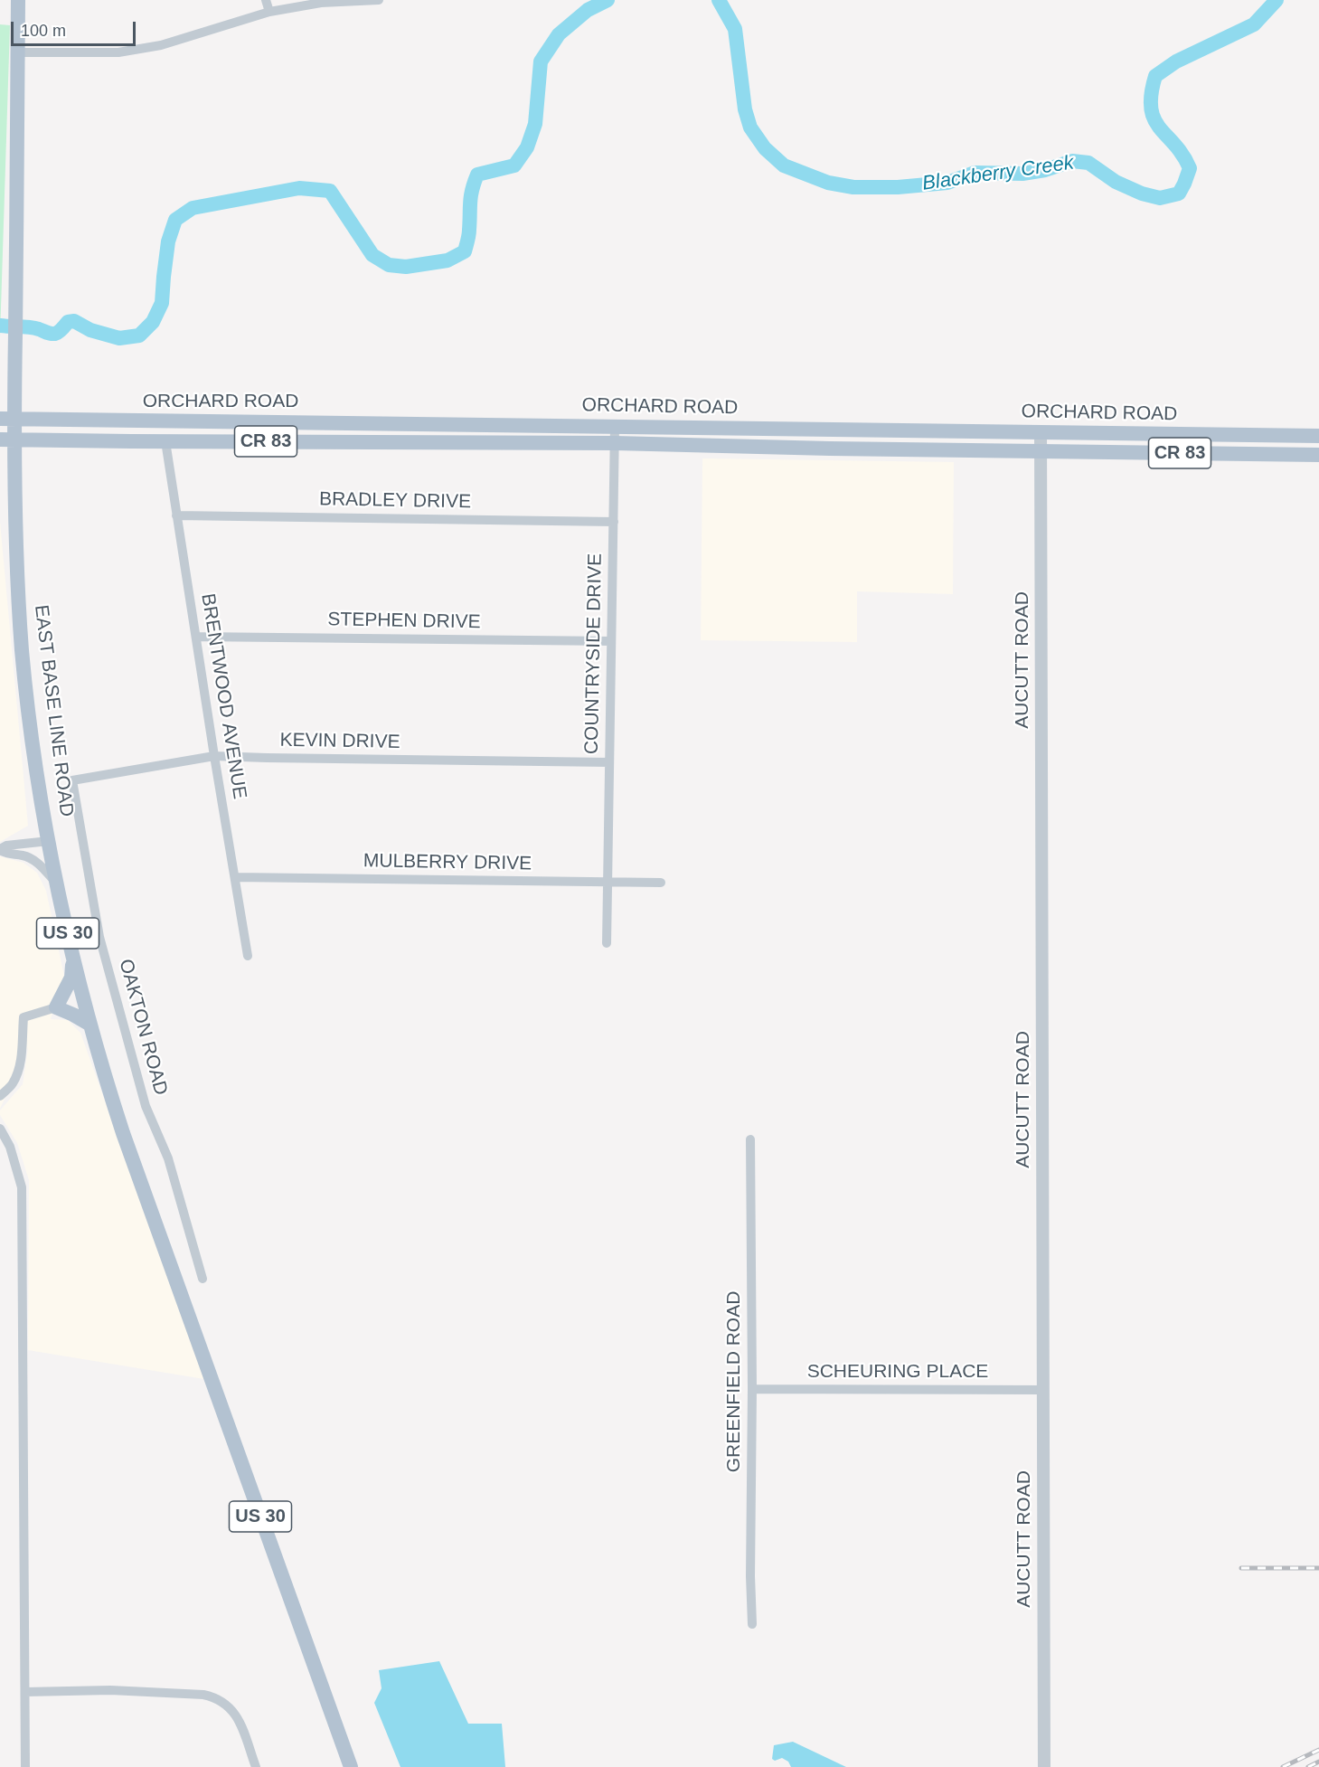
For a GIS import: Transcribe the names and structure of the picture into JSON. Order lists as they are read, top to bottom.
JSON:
{
  "streets": {
    "main road": [
      "ORCHARD ROAD",
      "CR 83",
      "EAST BASE LINE ROAD",
      "US 30"
    ],
    "street": [
      "BRADLEY DRIVE",
      "STEPHEN DRIVE",
      "COUNTRYSIDE DRIVE",
      "AUCUTT ROAD",
      "BRENTWOOD AVENUE",
      "KEVIN DRIVE",
      "MULBERRY DRIVE",
      "OAKTON ROAD",
      "SCHEURING PLACE",
      "GREENFIELD ROAD"
    ]
  },
  "crossings": [
    ["ORCHARD ROAD", "COUNTRYSIDE DRIVE"],
    ["ORCHARD ROAD", "AUCUTT ROAD"],
    ["ORCHARD ROAD", "BRENTWOOD AVENUE"],
    ["ORCHARD ROAD", "EAST BASE LINE ROAD"],
    ["BRADLEY DRIVE", "COUNTRYSIDE DRIVE"],
    ["BRADLEY DRIVE", "BRENTWOOD AVENUE"],
    ["STEPHEN DRIVE", "COUNTRYSIDE DRIVE"],
    ["STEPHEN DRIVE", "BRENTWOOD AVENUE"],
    ["COUNTRYSIDE DRIVE", "KEVIN DRIVE"],
    ["COUNTRYSIDE DRIVE", "MULBERRY DRIVE"],
    ["AUCUTT ROAD", "SCHEURING PLACE"],
    ["BRENTWOOD AVENUE", "KEVIN DRIVE"],
    ["BRENTWOOD AVENUE", "MULBERRY DRIVE"],
    ["EAST BASE LINE ROAD", "US 30"],
    ["KEVIN DRIVE", "OAKTON ROAD"],
    ["SCHEURING PLACE", "GREENFIELD ROAD"]
  ],
  "water": ["Blackberry Creek"],
  "scale_bar": "100 m"
}
